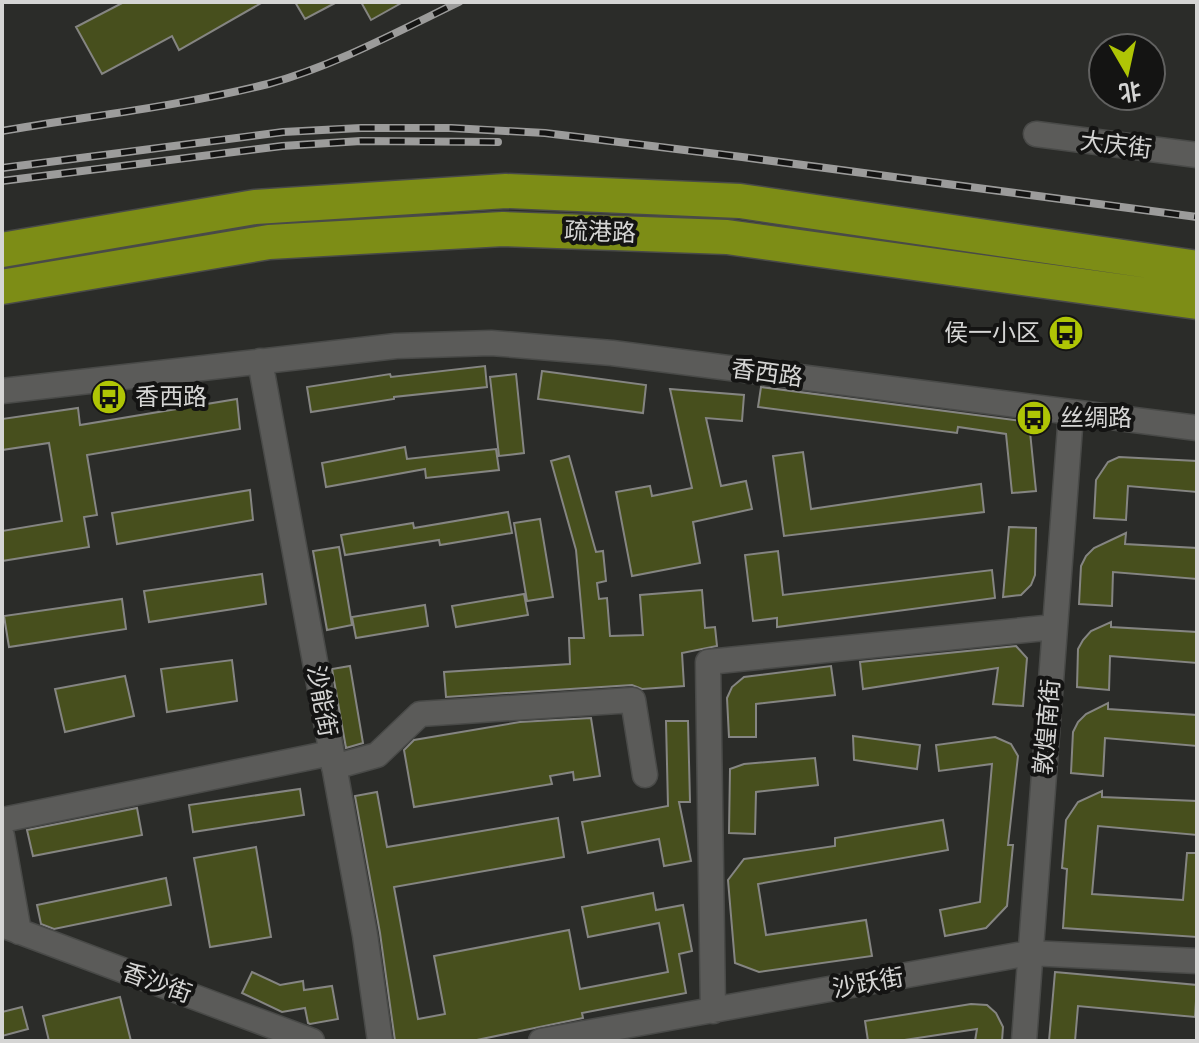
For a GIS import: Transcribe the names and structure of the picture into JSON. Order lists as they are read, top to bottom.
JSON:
{
  "streets": {
    "highway": ["疏港路"],
    "street": [
      "大庆街",
      "香西路",
      "沙能街",
      "敦煌南街",
      "香沙街",
      "沙跃街"
    ]
  },
  "crossings": [
    ["香西路", "沙能街"],
    ["香西路", "敦煌南街"],
    ["敦煌南街", "沙跃街"]
  ],
  "places": {
    "bus stop": ["侯一小区", "香西路", "丝绸路"]
  },
  "north": "bottom"
}
